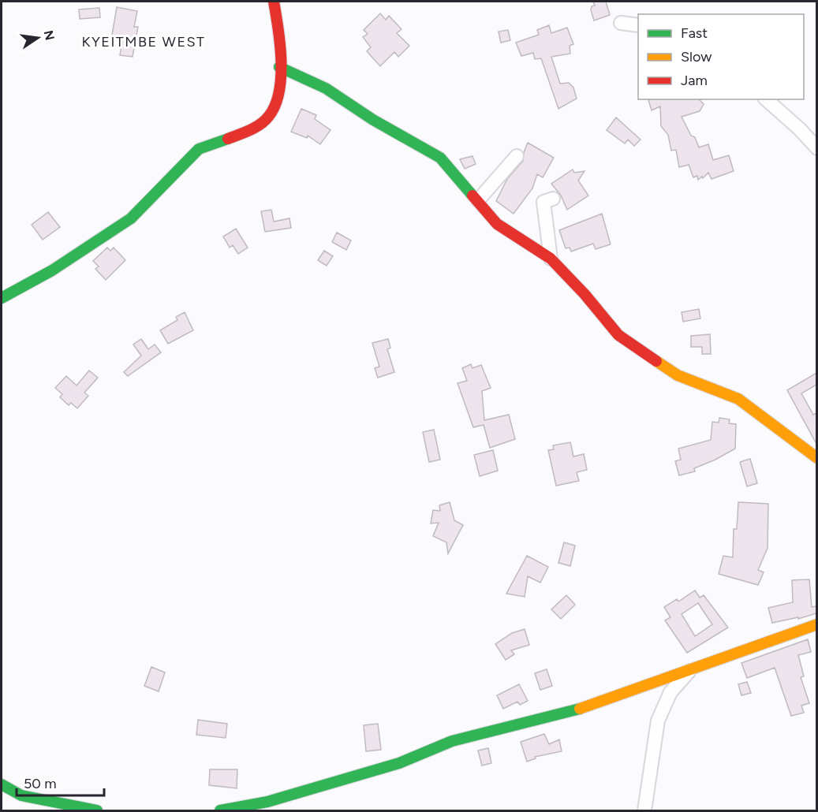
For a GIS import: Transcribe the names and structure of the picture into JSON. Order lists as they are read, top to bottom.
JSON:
{
  "districts": ["KYEITMBE WEST"],
  "legend": ["Fast", "Slow", "Jam"],
  "scale_bar": "50 m",
  "north": "right"
}
